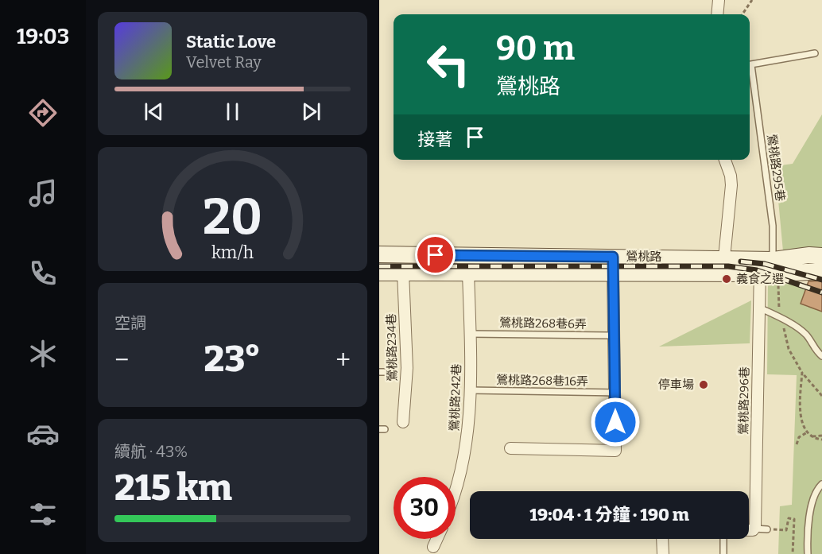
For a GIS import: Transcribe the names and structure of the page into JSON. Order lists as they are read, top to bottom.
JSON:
{
  "streets": {
    "main road": ["鶯桃路"],
    "street": ["鶯桃路234巷", "鶯桃路242巷", "鶯桃路296巷"],
    "lane": ["鶯桃路295巷", "鶯桃路268巷6弄", "鶯桃路268巷16弄"]
  },
  "crossings": [
    ["鶯桃路295巷", "鶯桃路"],
    ["鶯桃路295巷", "鶯桃路296巷"],
    ["鶯桃路", "鶯桃路234巷"],
    ["鶯桃路", "鶯桃路242巷"],
    ["鶯桃路", "鶯桃路296巷"],
    ["鶯桃路268巷6弄", "鶯桃路242巷"],
    ["鶯桃路268巷16弄", "鶯桃路242巷"]
  ],
  "places": ["義食之選", "停車場"],
  "page": {
    "tabs": "19:03",
    "turn": ["90 m", "鶯桃路"],
    "song": ["Static Love", "Velvet Ray"],
    "then": "接著",
    "tile": [
      "空調",
      ["續航 · 43%", "215 km"]
    ],
    "heat": ["−", "23°", "+"],
    "limit": "30",
    "trip": "19:04 · 1 分鐘 · 190 m",
    "gauge": ["20", "km/h"]
  }
}
